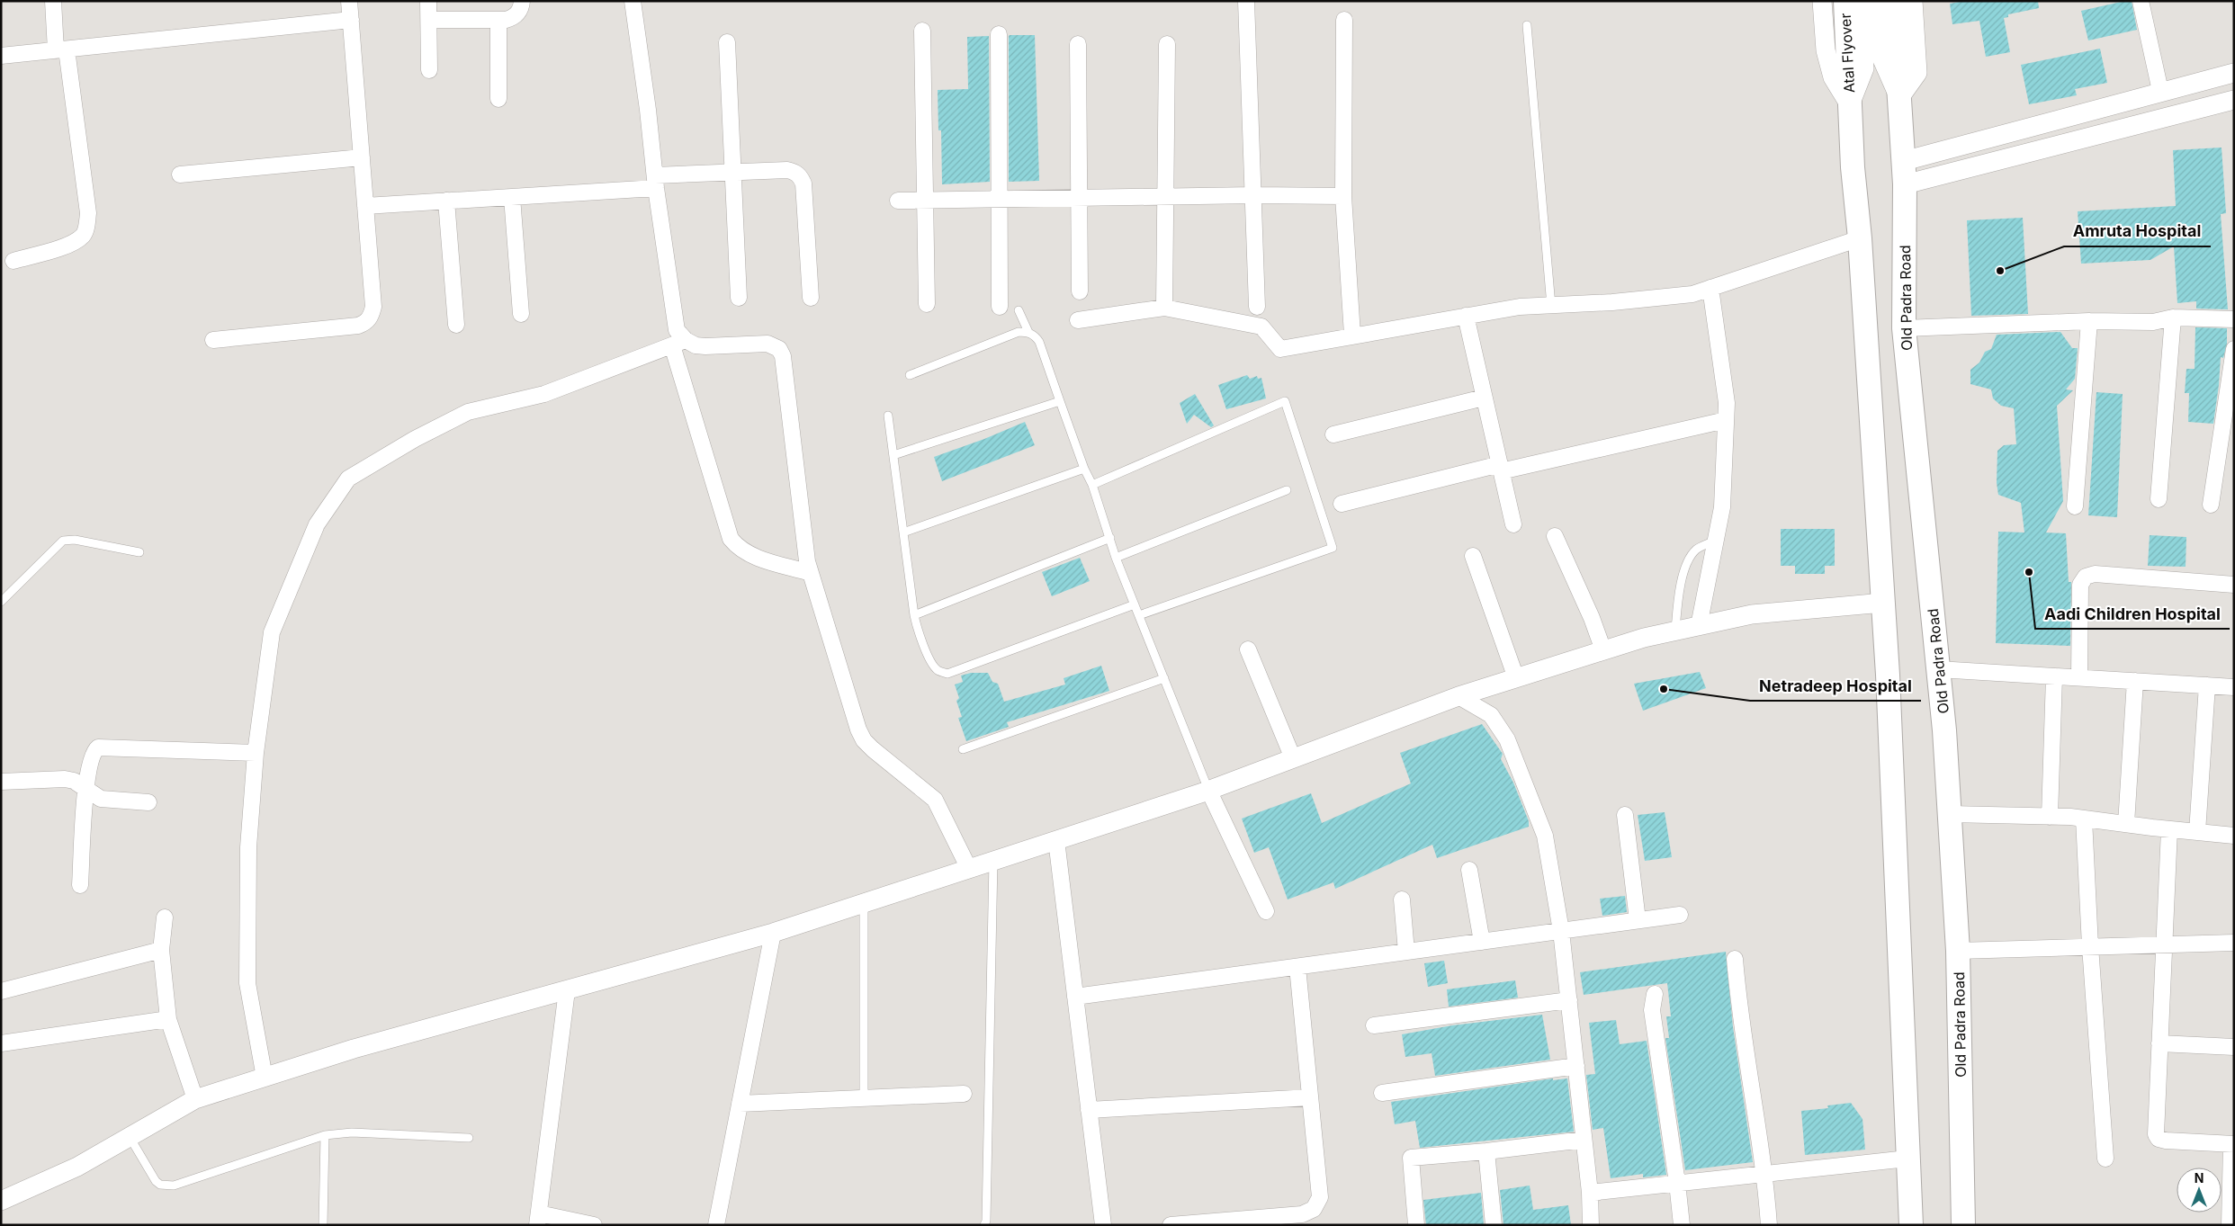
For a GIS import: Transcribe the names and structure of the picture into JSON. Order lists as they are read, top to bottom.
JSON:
{
  "streets": {
    "main road": ["Atal Flyover", "Old Padra Road"]
  },
  "places": ["Amruta Hospital", "Aadi Children Hospital", "Netradeep Hospital"],
  "north": "top"
}
